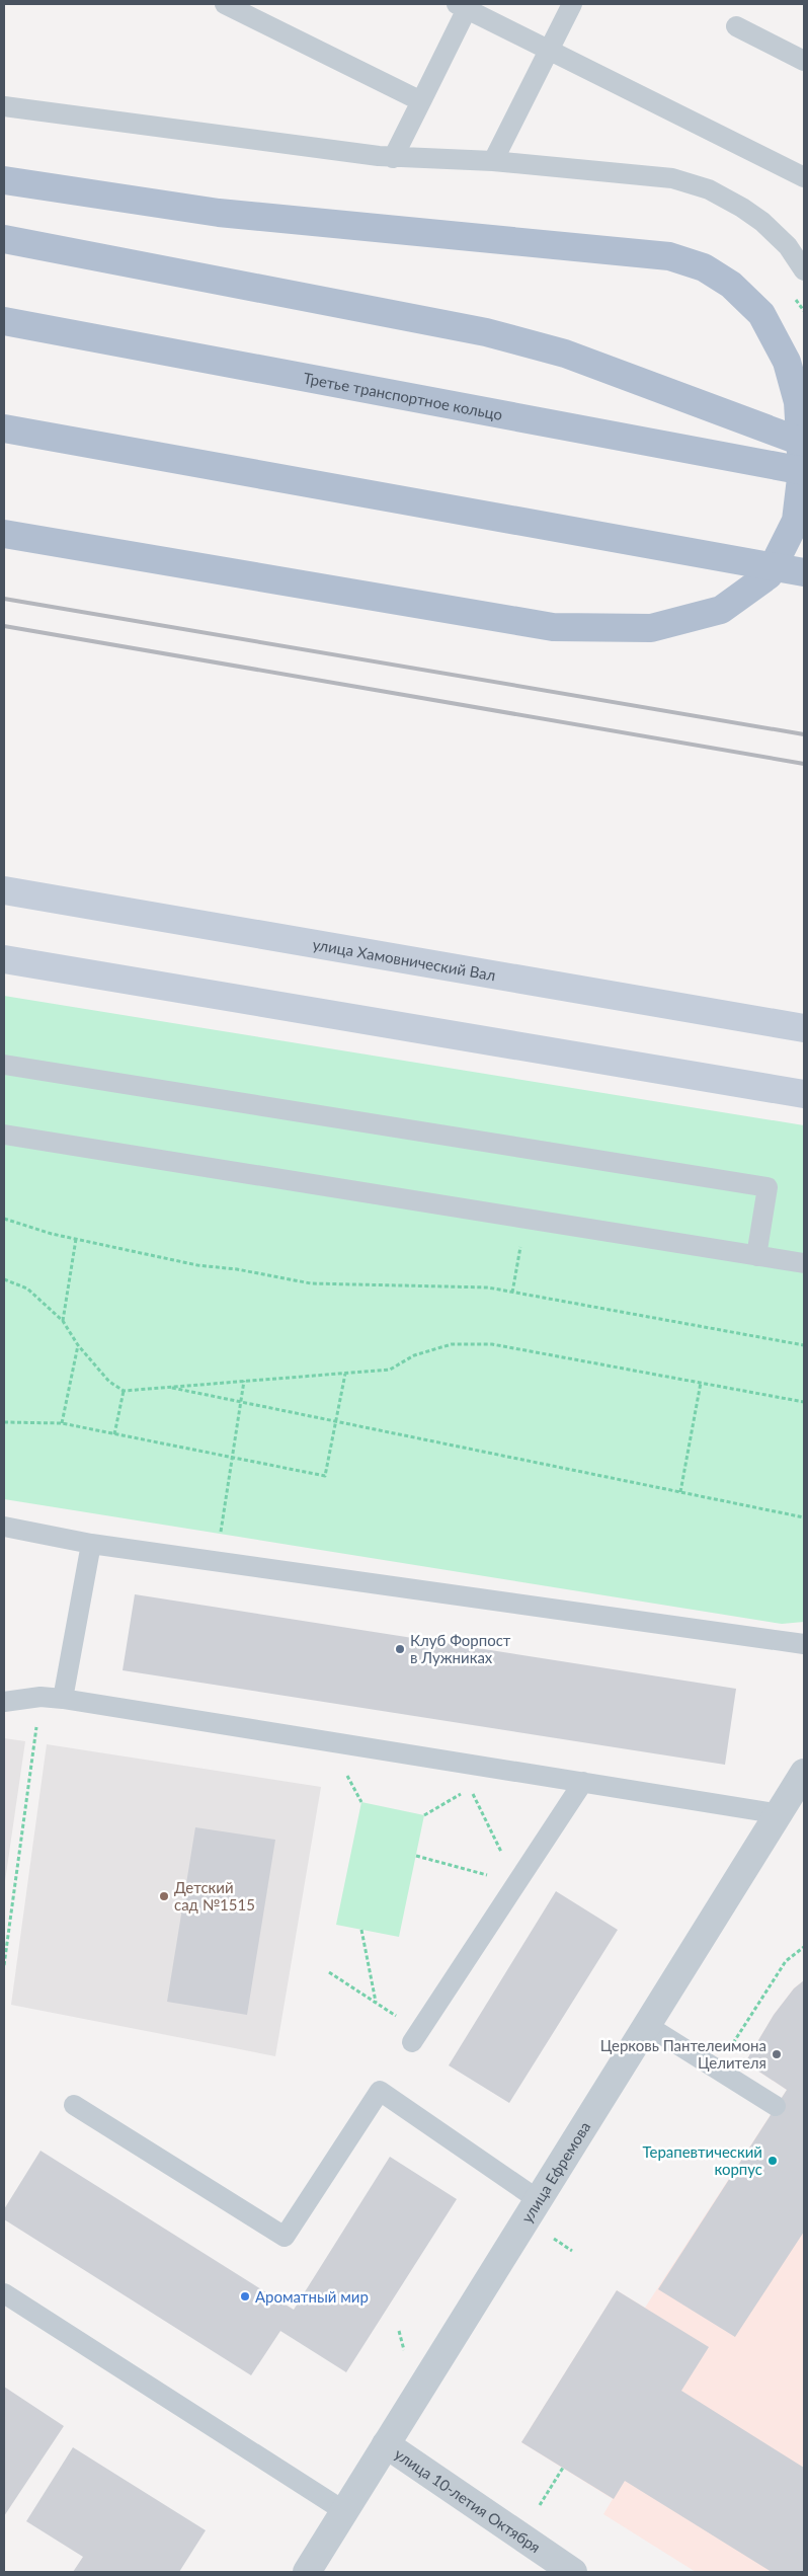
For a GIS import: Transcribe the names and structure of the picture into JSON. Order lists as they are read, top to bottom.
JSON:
{
  "streets": {
    "main road": ["Третье транспортное кольцо", "улица Хамовнический Вал"],
    "street": ["улица Ефремова", "улица 10-летия Октября"]
  },
  "crossings": [
    ["улица Ефремова", "улица 10-летия Октября"]
  ],
  "places": [
    "Клуб Форпост в Лужниках",
    "Детский сад №1515",
    "Церковь Пантелеимона Целителя",
    "Терапевтический корпус",
    "Ароматный мир"
  ]
}
